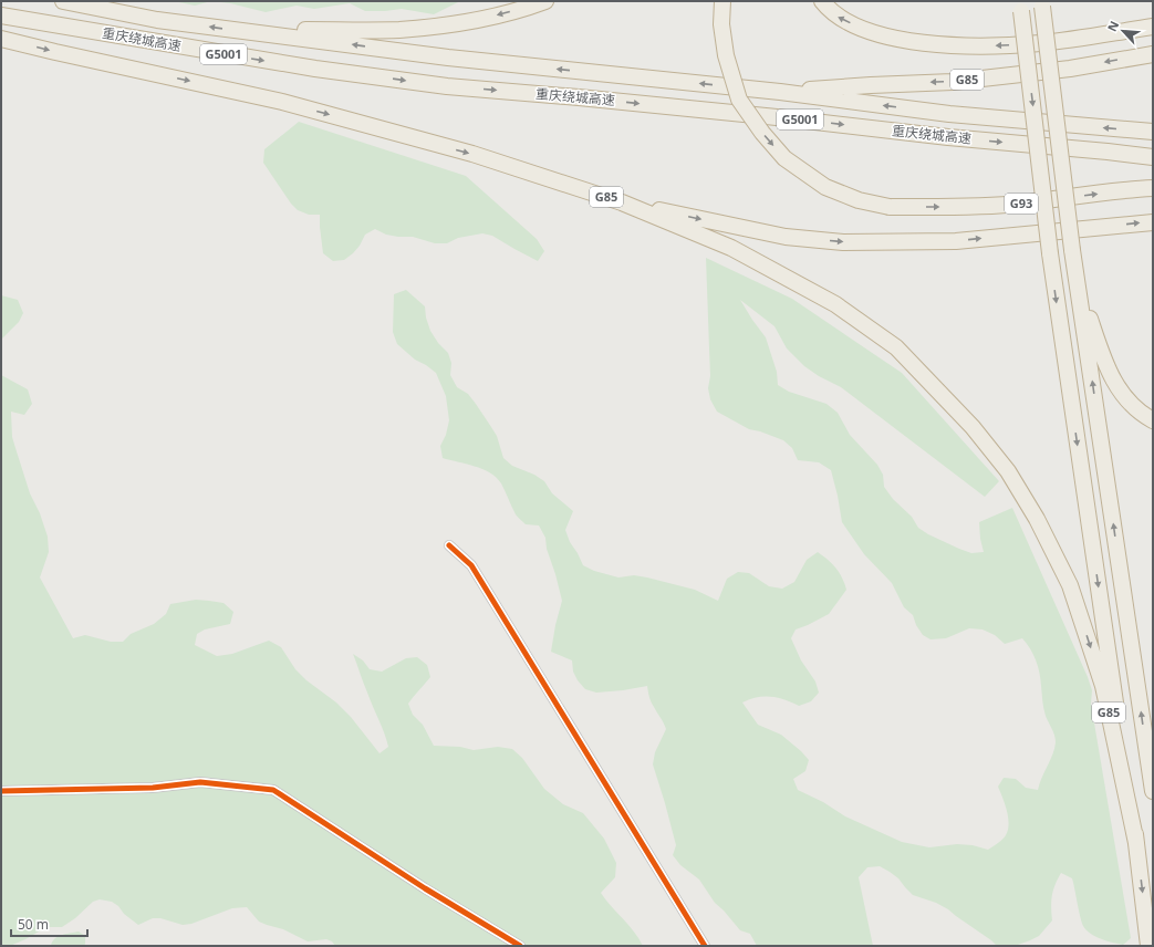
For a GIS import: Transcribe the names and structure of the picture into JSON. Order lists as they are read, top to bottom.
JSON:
{
  "streets": {
    "highway": [
      "重庆绕城高速",
      "G5001",
      "G85",
      "G93"
    ]
  },
  "crossings": [
    ["重庆绕城高速", "G85"]
  ],
  "scale_bar": "50 m",
  "north": "top left"
}
